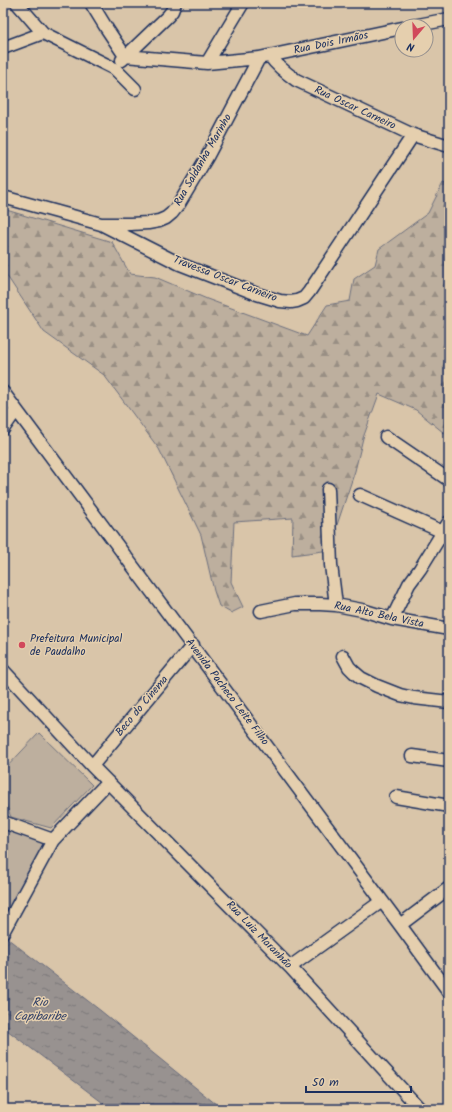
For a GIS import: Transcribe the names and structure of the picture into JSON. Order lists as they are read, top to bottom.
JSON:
{
  "streets": {
    "street": [
      "Rua Dois Irmãos",
      "Rua Oscar Carneiro",
      "Rua Saldanha Marinho",
      "Travessa Oscar Carneiro",
      "Rua Alto Bela Vista",
      "Avenida Pacheco Leite Filho",
      "Beco do Cinema",
      "Rua Luiz Maranhão"
    ]
  },
  "crossings": [
    ["Rua Dois Irmãos", "Rua Oscar Carneiro"],
    ["Rua Dois Irmãos", "Rua Saldanha Marinho"],
    ["Rua Oscar Carneiro", "Rua Saldanha Marinho"],
    ["Rua Oscar Carneiro", "Travessa Oscar Carneiro"],
    ["Rua Saldanha Marinho", "Travessa Oscar Carneiro"],
    ["Avenida Pacheco Leite Filho", "Beco do Cinema"],
    ["Beco do Cinema", "Rua Luiz Maranhão"]
  ],
  "water": ["Rio Capibaribe"],
  "places": ["Prefeitura Municipal de Paudalho"],
  "scale_bar": "50 m",
  "north": "bottom"
}
